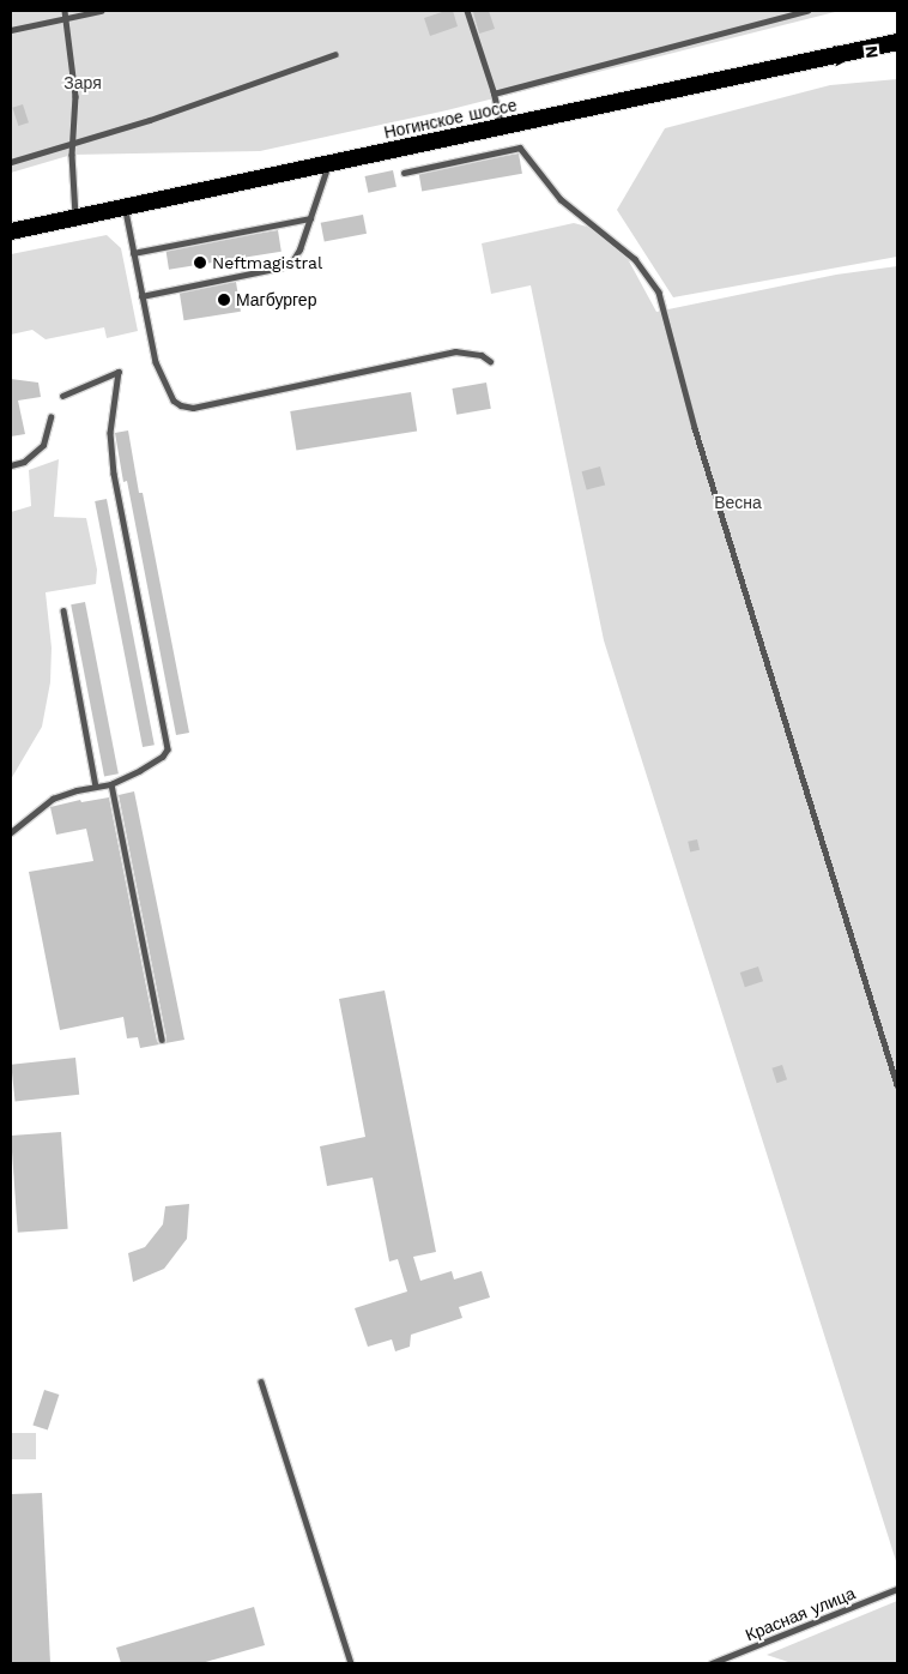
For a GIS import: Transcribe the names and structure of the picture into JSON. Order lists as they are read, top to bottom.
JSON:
{
  "streets": {
    "highway": ["Ногинское шоссе"],
    "lane": ["Красная улица"]
  },
  "parks": ["Заря", "Весна"],
  "places": ["Neftmagistral", "Магбургер"],
  "north": "right"
}
